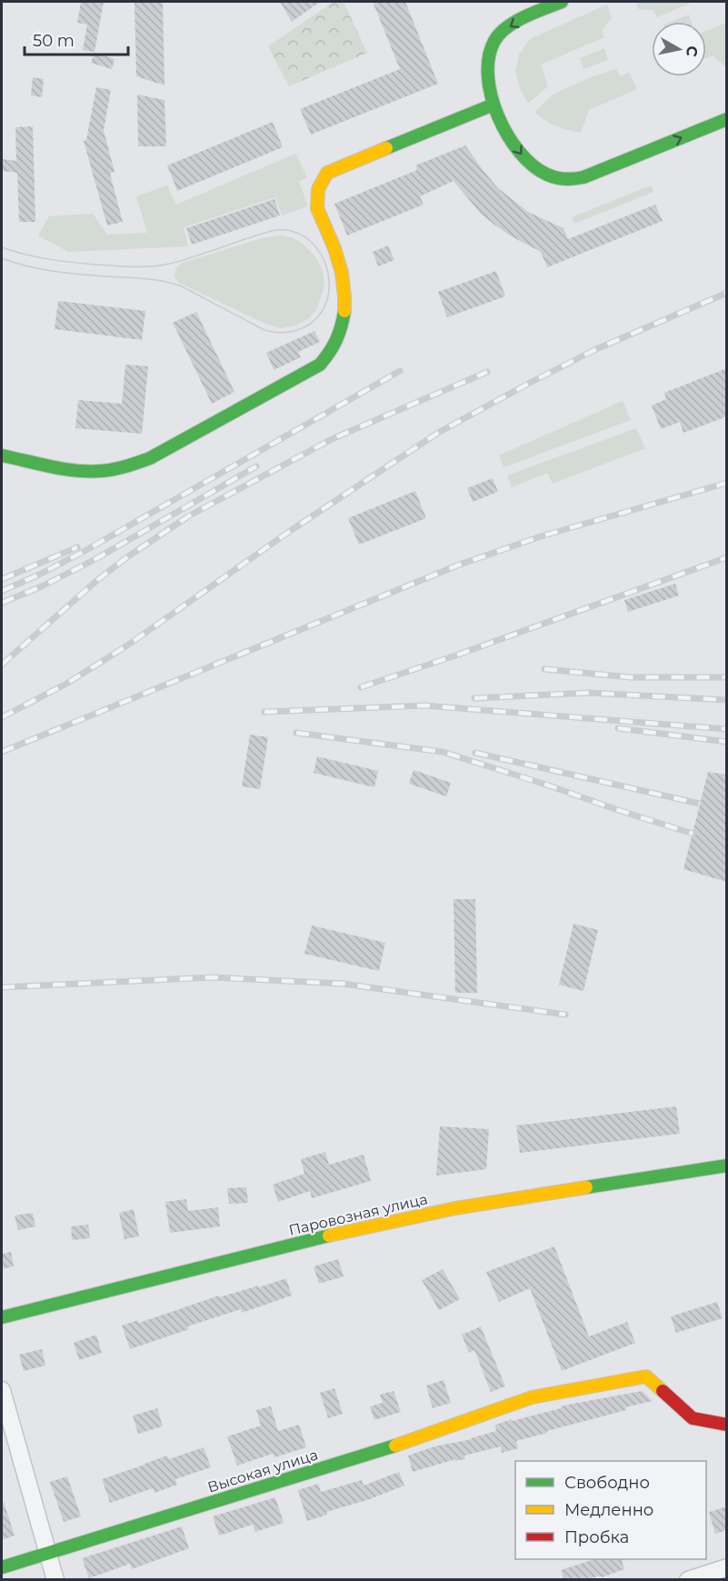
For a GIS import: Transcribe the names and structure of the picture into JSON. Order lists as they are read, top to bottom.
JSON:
{
  "streets": {
    "street": ["Паровозная улица", "Высокая улица"]
  },
  "legend": ["Свободно", "Медленно", "Пробка"],
  "scale_bar": "50 m",
  "north": "right"
}
